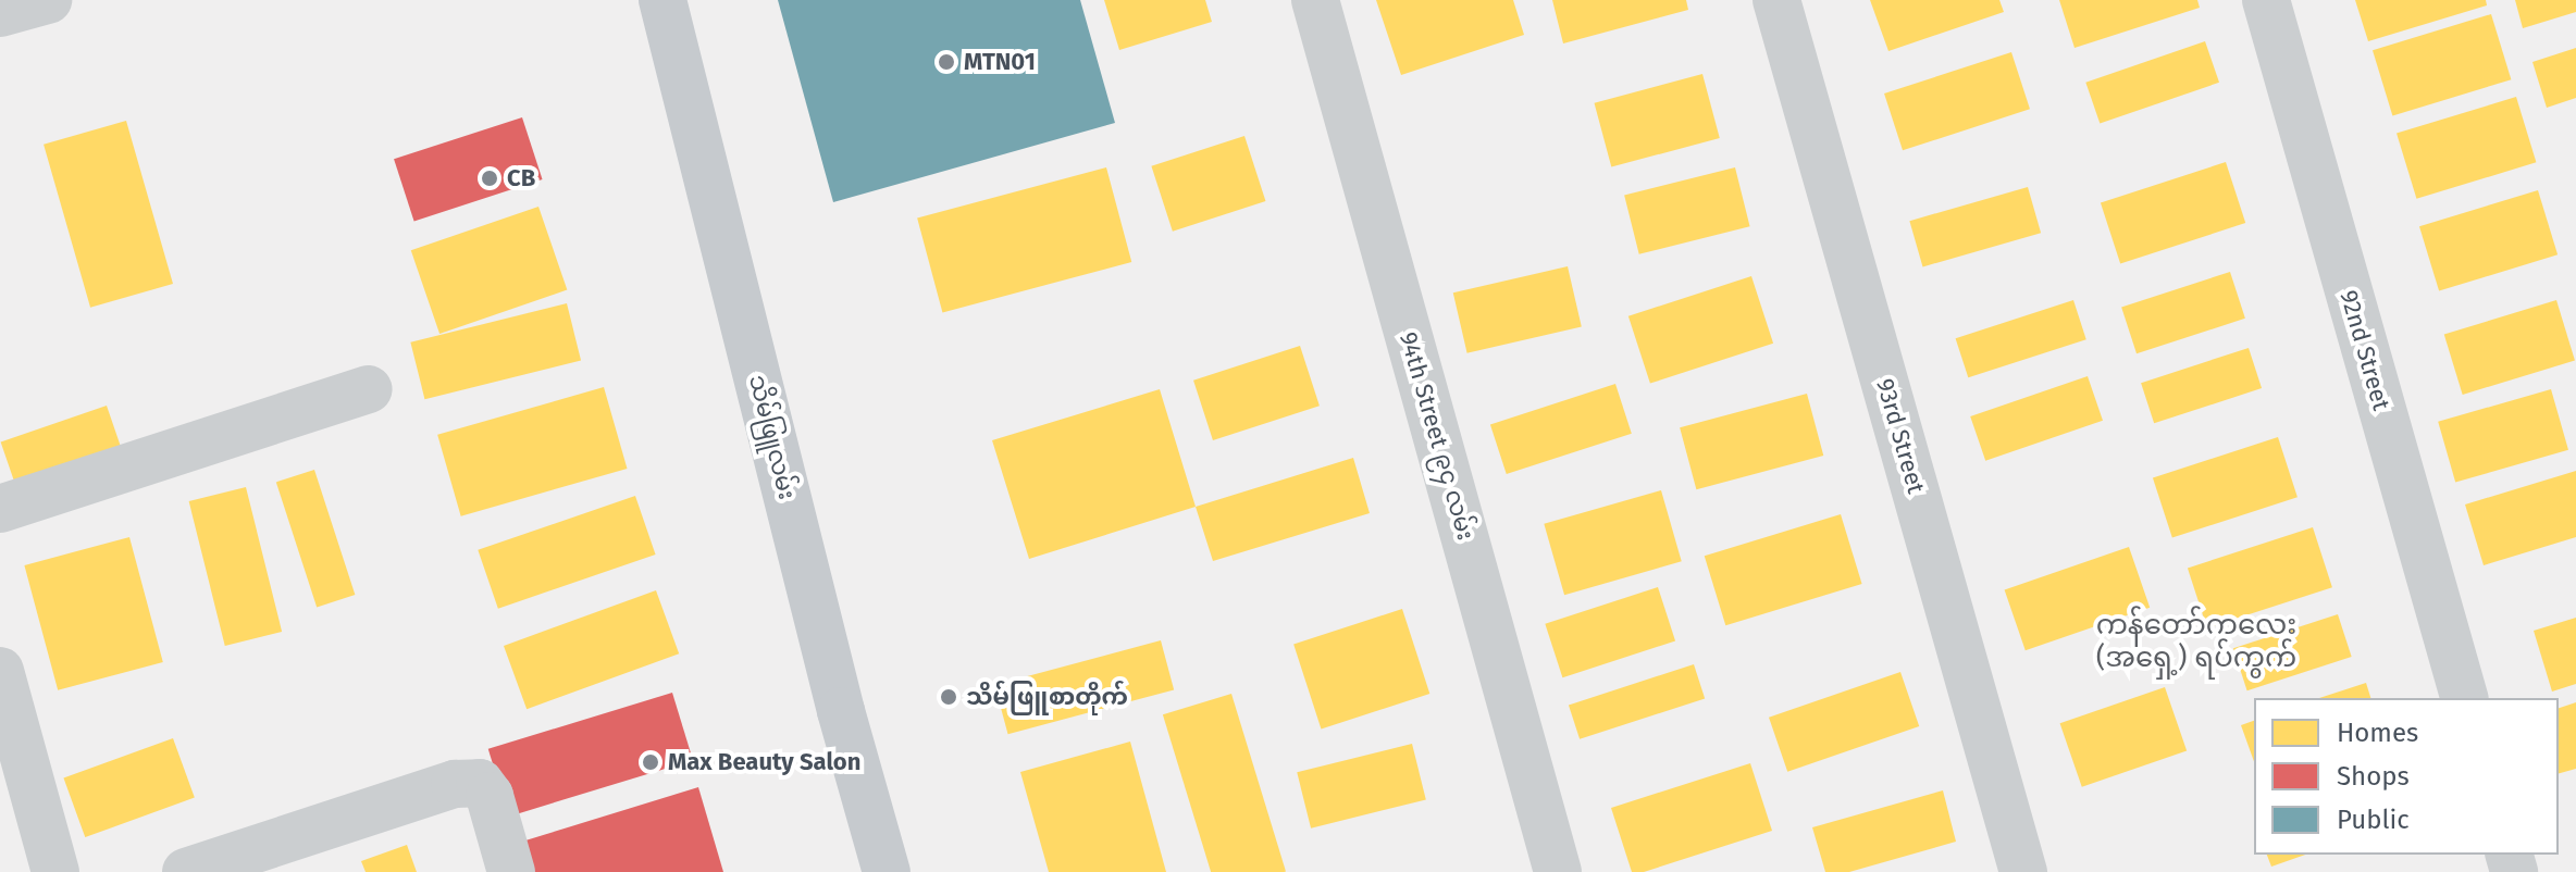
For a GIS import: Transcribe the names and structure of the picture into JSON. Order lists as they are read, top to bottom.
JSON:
{
  "streets": {
    "main road": ["သိမ်ဖြူလမ်း"],
    "street": ["92nd Street", "94th Street ၉၄ လမ်း", "93rd Street"]
  },
  "districts": ["ကန်တော်ကလေး (အရှေ့) ရပ်ကွက်"],
  "places": [
    "MTN01",
    "CB",
    "သိမ်ဖြူစာတိုက်",
    "Max Beauty Salon"
  ],
  "legend": ["Homes", "Shops", "Public"]
}
